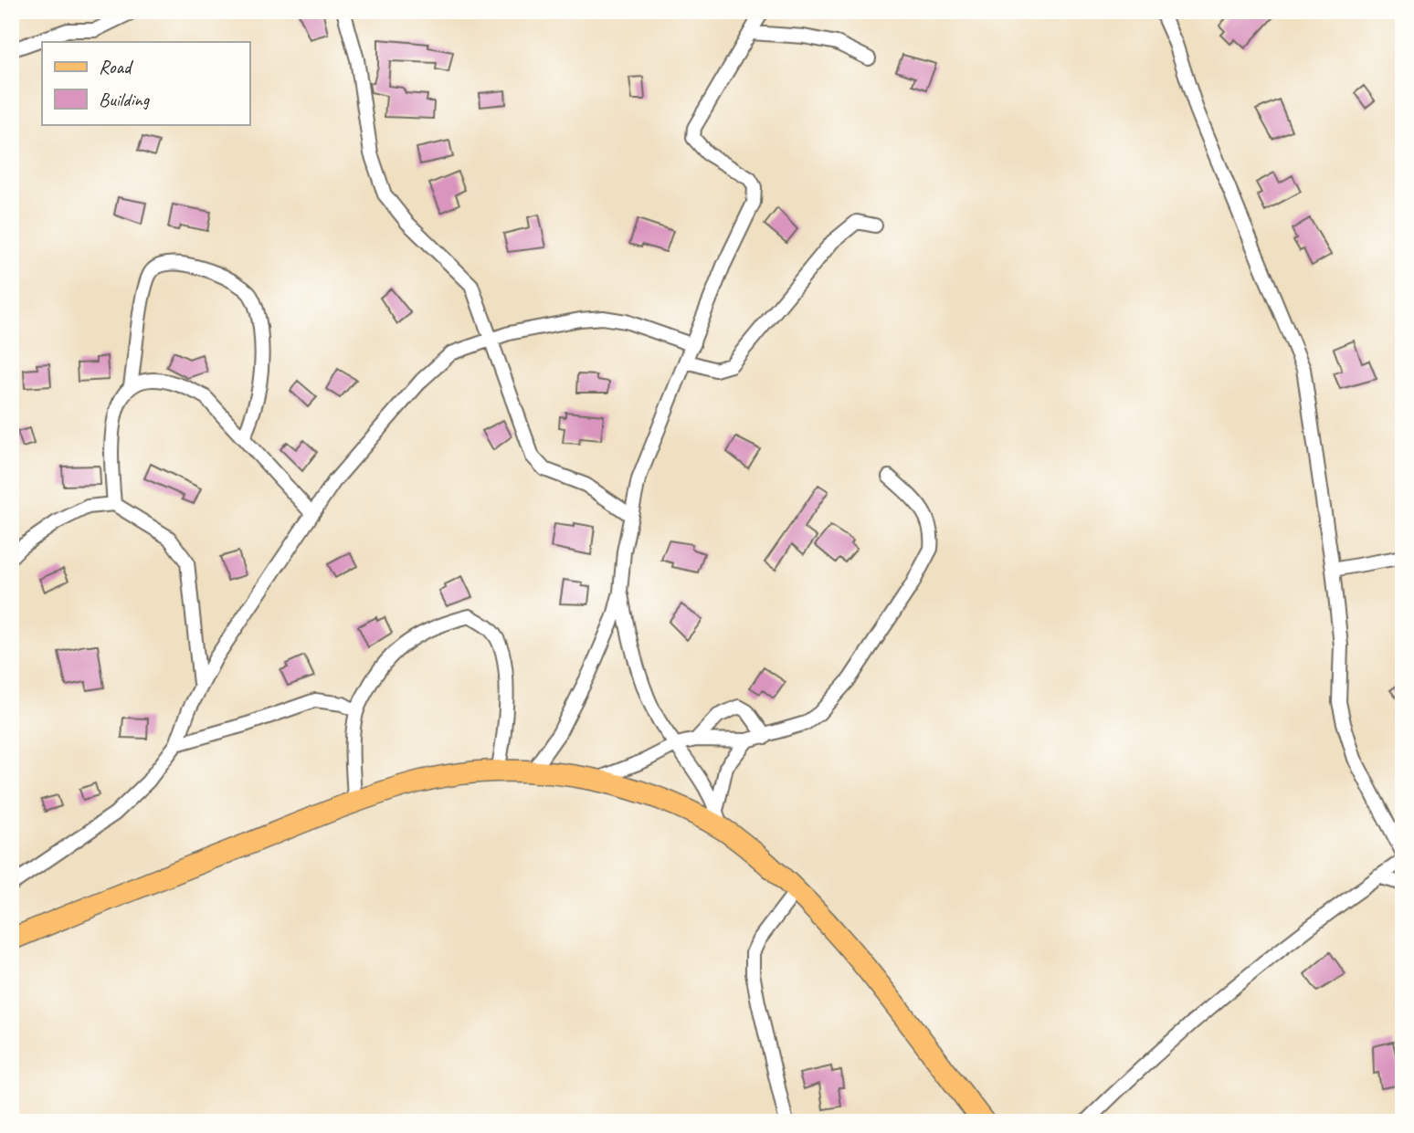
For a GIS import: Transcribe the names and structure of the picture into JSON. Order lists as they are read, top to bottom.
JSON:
{
  "legend": ["Road", "Building"]
}
